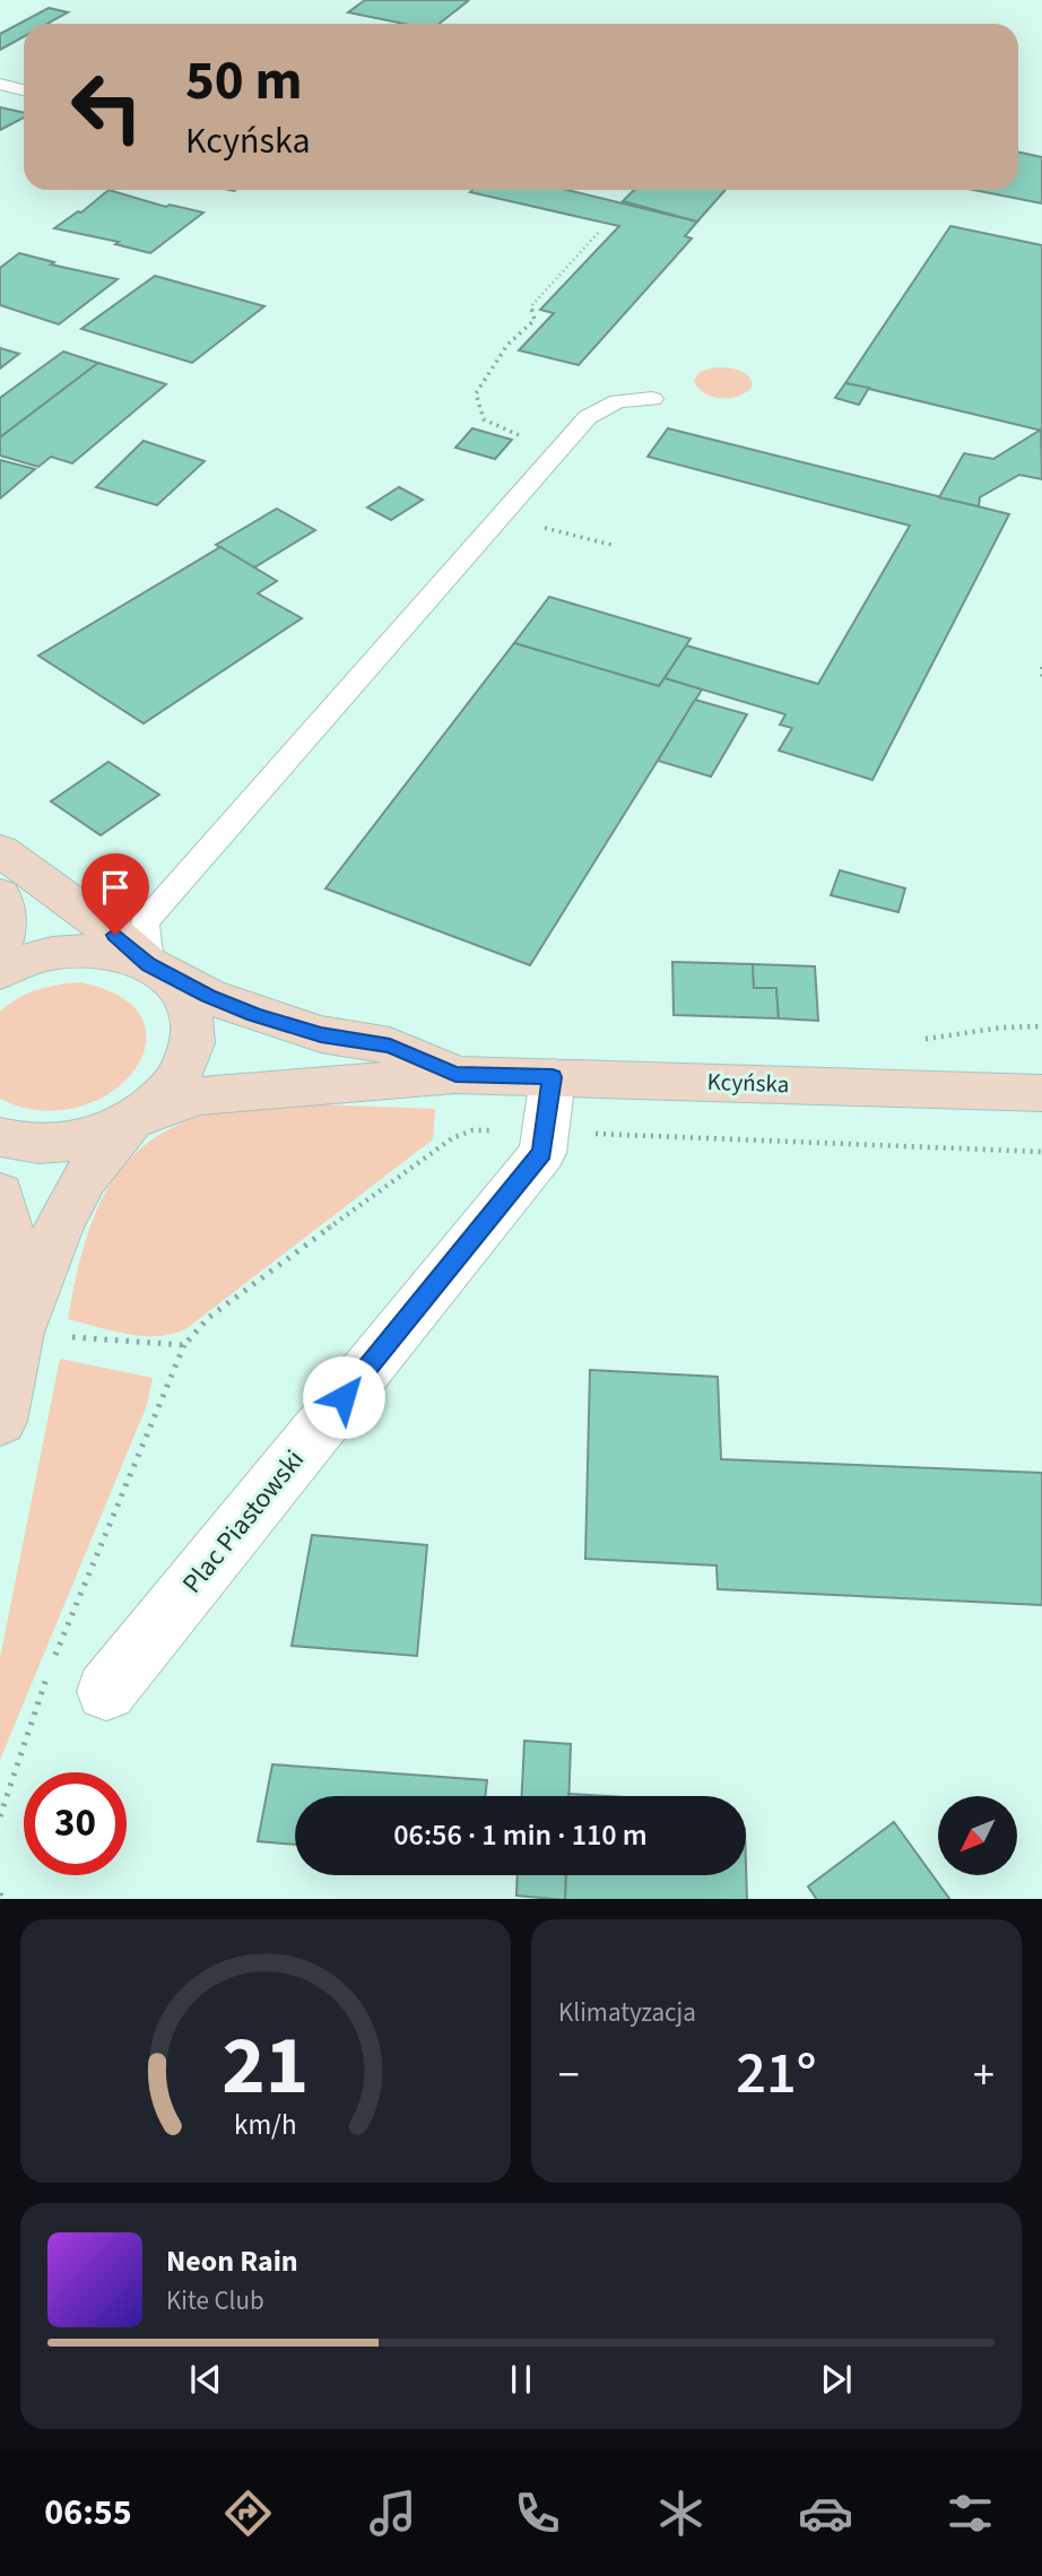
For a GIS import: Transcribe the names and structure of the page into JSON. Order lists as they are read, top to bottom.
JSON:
{
  "streets": {
    "street": ["Kcyńska", "Plac Piastowski"]
  },
  "crossings": [
    ["Kcyńska", "Plac Piastowski"]
  ],
  "north": "bottom left",
  "page": {
    "turn": ["50 m", "Kcyńska"],
    "limit": "30",
    "trip": "06:56 · 1 min · 110 m",
    "tile": "Klimatyzacja",
    "heat": ["−", "21°", "+"],
    "song": ["Neon Rain", "Kite Club"],
    "tabs": "06:55",
    "gauge": ["21", "km/h"]
  }
}
